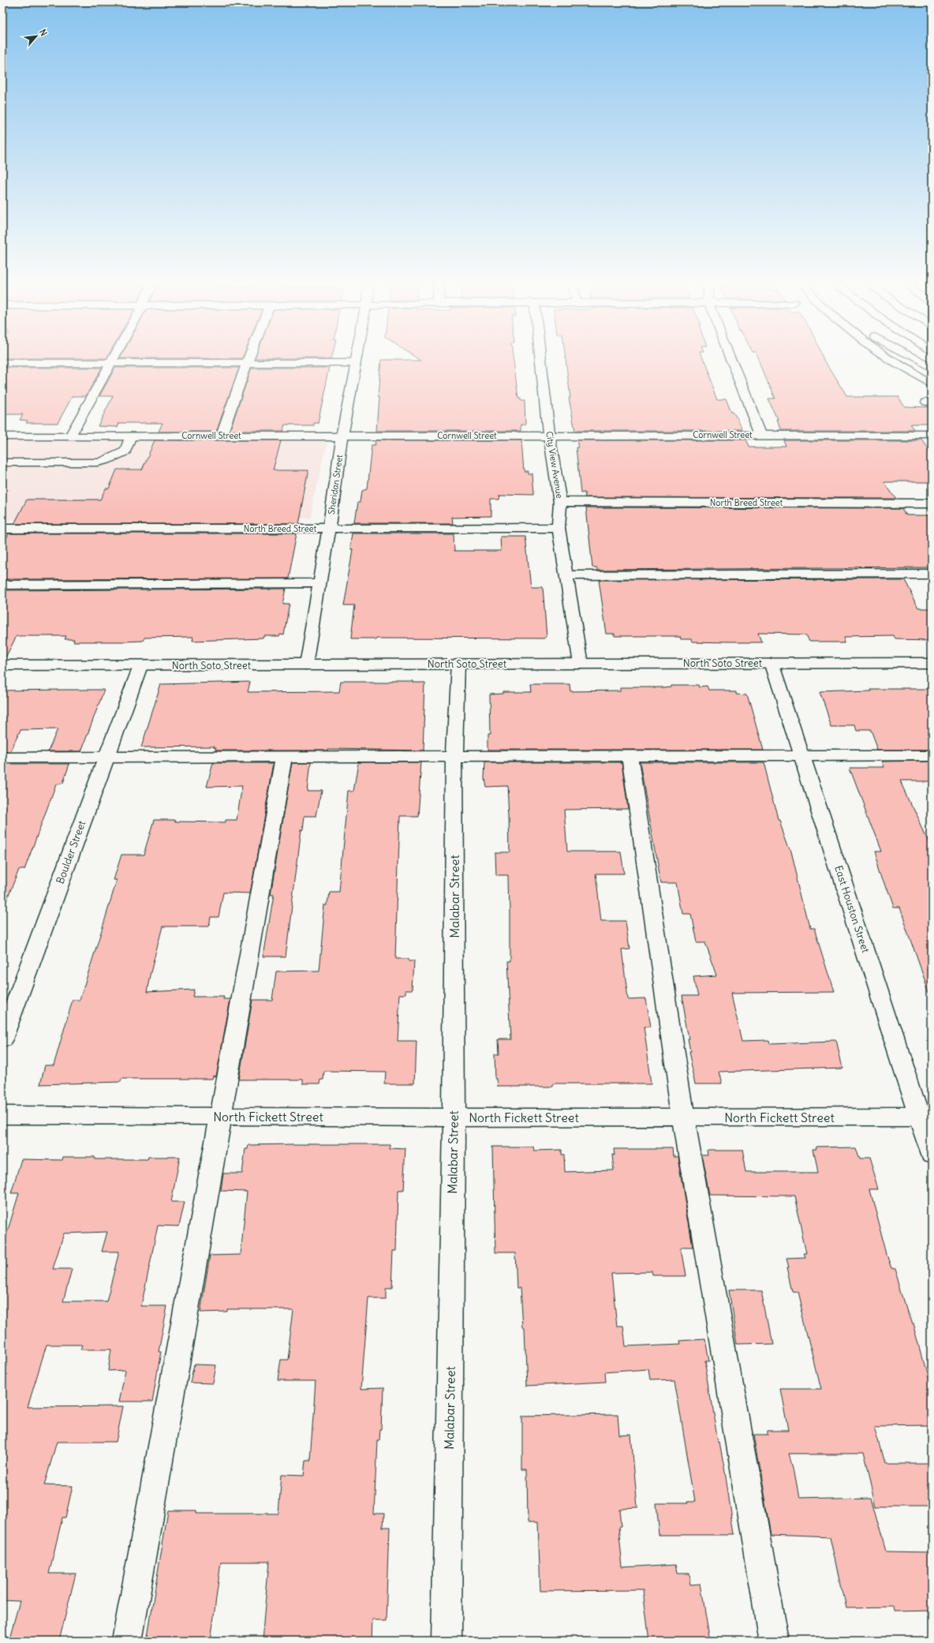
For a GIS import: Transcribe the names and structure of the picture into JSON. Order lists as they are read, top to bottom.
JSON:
{
  "streets": {
    "main road": [
      "Cornwell Street",
      "City View Avenue",
      "Sheridan Street",
      "North Breed Street",
      "North Soto Street",
      "Boulder Street",
      "Malabar Street",
      "East Houston Street",
      "North Fickett Street"
    ]
  },
  "crossings": [
    ["Cornwell Street", "City View Avenue"],
    ["Cornwell Street", "Sheridan Street"],
    ["City View Avenue", "North Breed Street"],
    ["City View Avenue", "North Soto Street"],
    ["Sheridan Street", "North Breed Street"],
    ["Sheridan Street", "North Soto Street"],
    ["North Soto Street", "Boulder Street"],
    ["North Soto Street", "Malabar Street"],
    ["North Soto Street", "East Houston Street"],
    ["Malabar Street", "North Fickett Street"],
    ["East Houston Street", "North Fickett Street"]
  ],
  "north": "top right"
}
